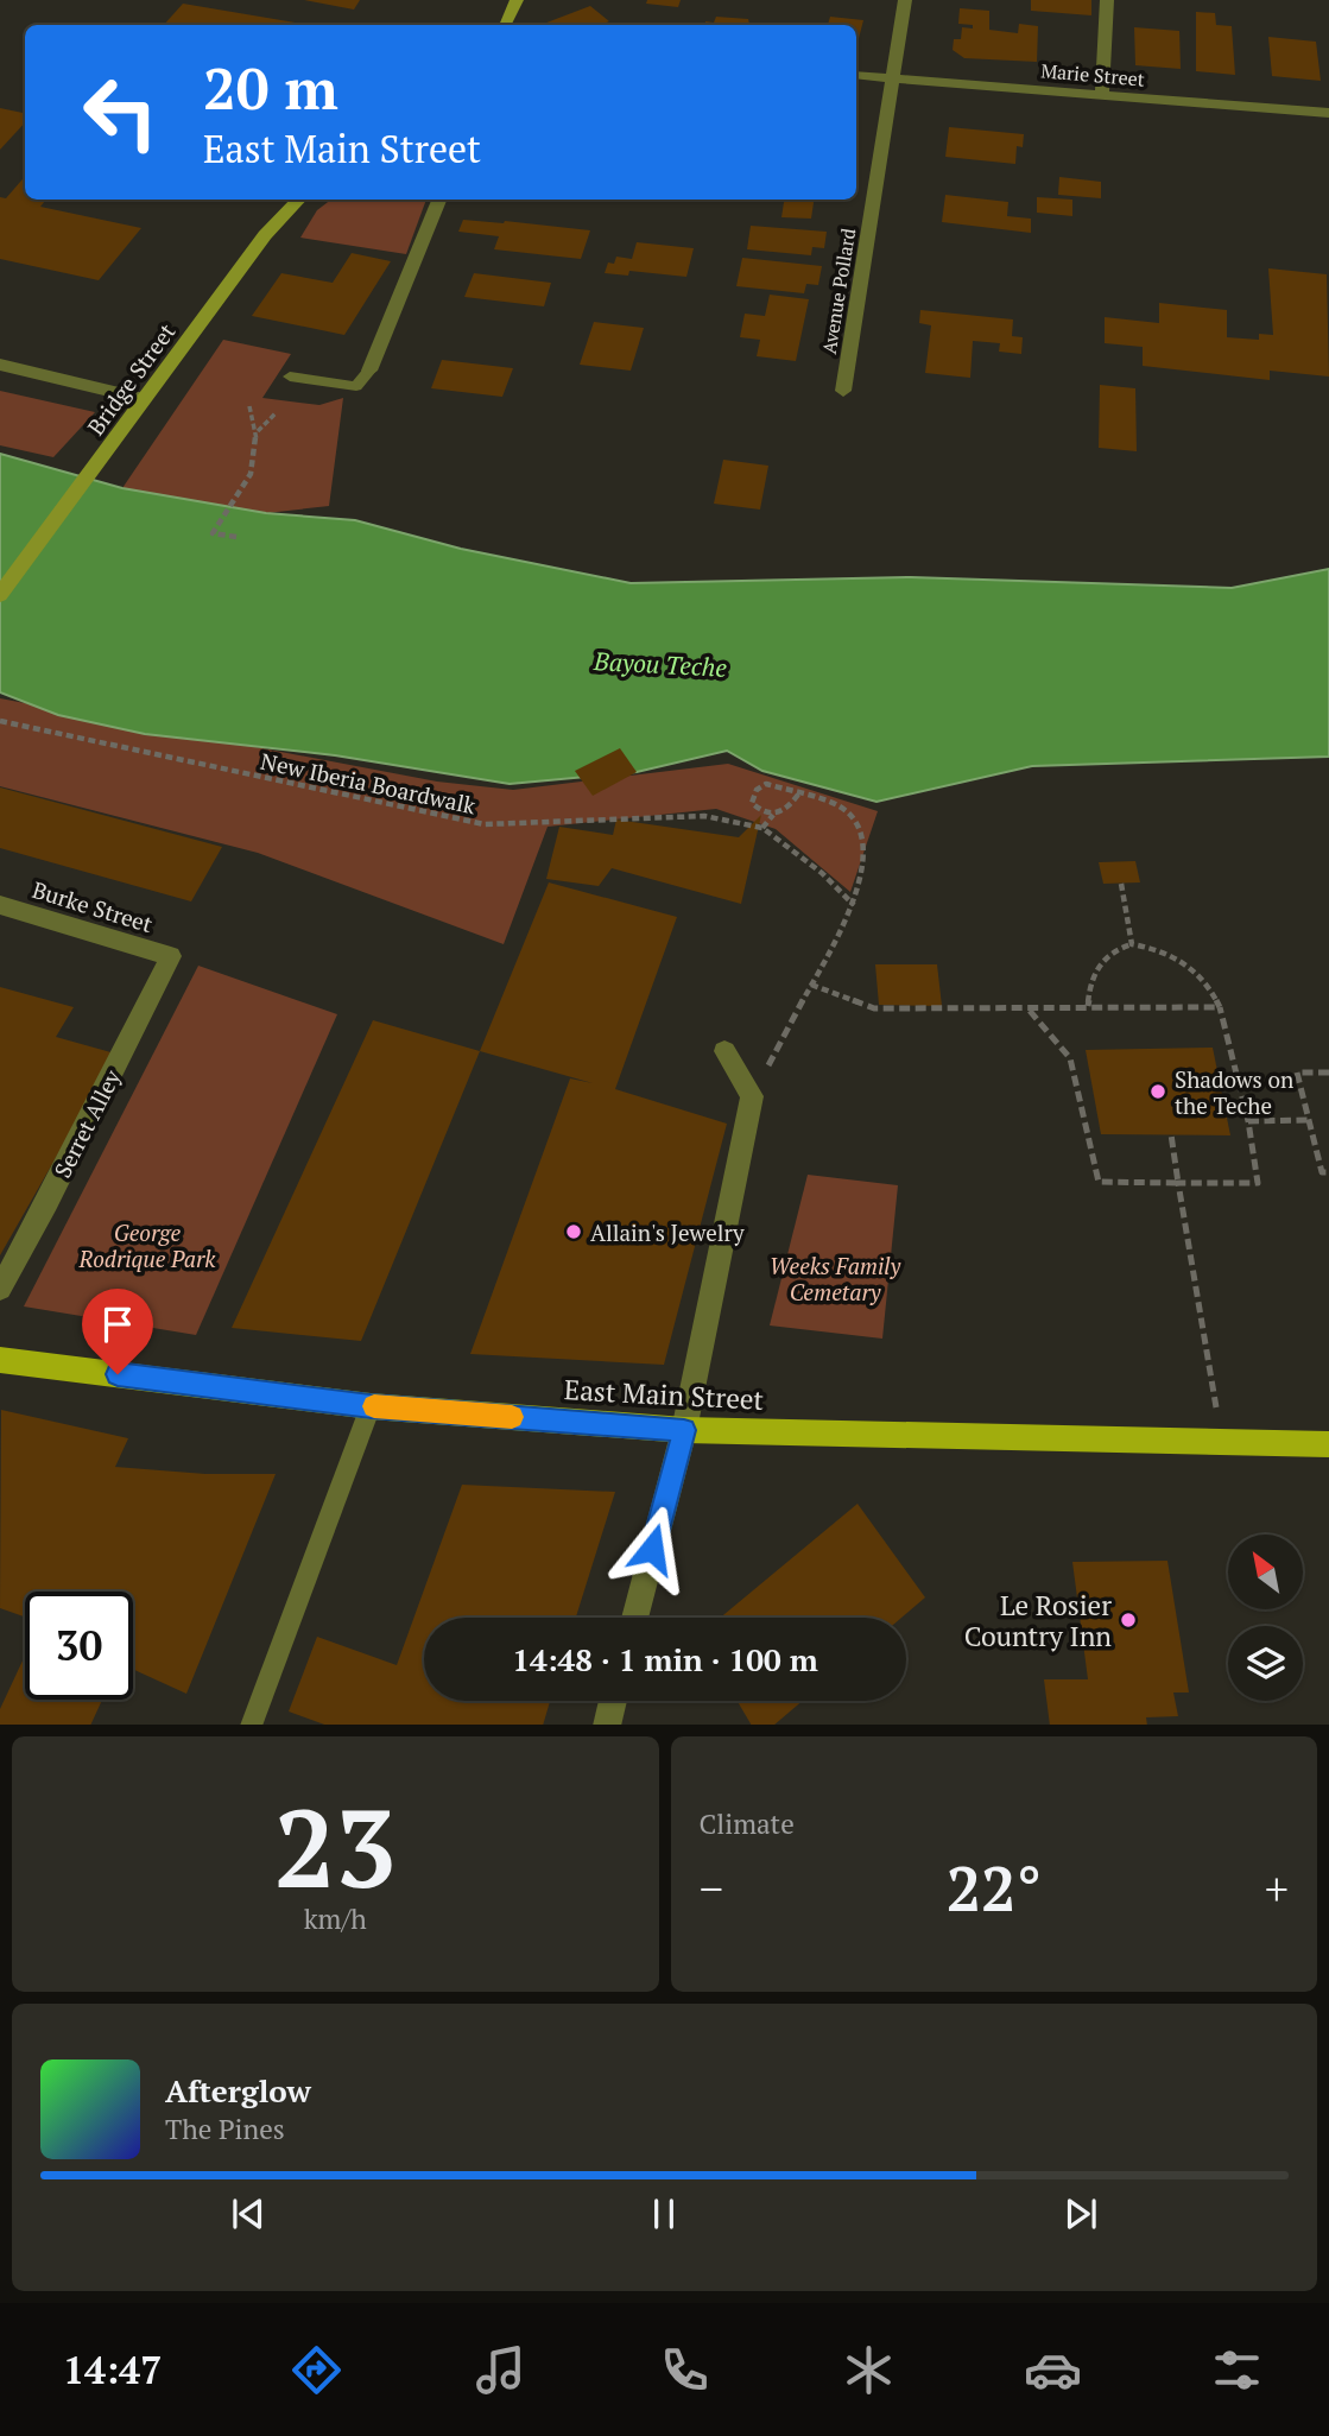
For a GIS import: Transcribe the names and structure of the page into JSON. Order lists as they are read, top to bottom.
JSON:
{
  "streets": {
    "main road": ["Bridge Street", "East Main Street"],
    "street": [
      "Marie Street",
      "Avenue Pollard",
      "Burke Street",
      "Serret Alley"
    ],
    "path": ["New Iberia Boardwalk"]
  },
  "crossings": [
    ["Marie Street", "Avenue Pollard"],
    ["Burke Street", "Serret Alley"]
  ],
  "water": ["Bayou Teche"],
  "parks": ["George Rodrique Park", "Weeks Family Cemetary"],
  "places": ["Shadows on the Teche", "Allain's Jewelry", "Le Rosier Country Inn"],
  "north": "top left",
  "page": {
    "turn": ["20 m", "East Main Street"],
    "limit": "30",
    "trip": "14:48 · 1 min · 100 m",
    "tile": [
      ["23", "km/h"],
      "Climate"
    ],
    "heat": ["−", "22°", "+"],
    "song": ["Afterglow", "The Pines"],
    "tabs": "14:47"
  }
}
